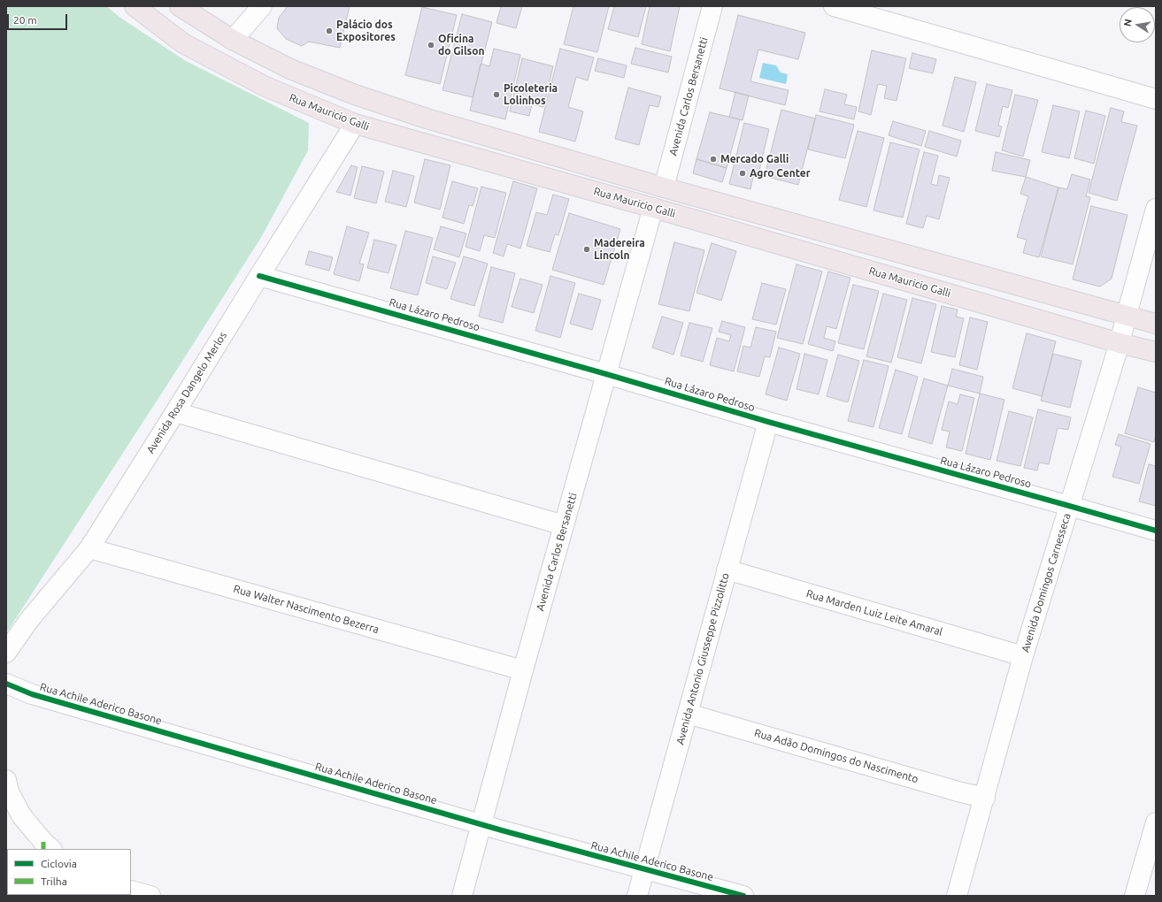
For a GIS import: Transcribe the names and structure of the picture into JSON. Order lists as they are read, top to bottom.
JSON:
{
  "streets": {
    "main road": ["Rua Mauricio Galli"],
    "street": [
      "Avenida Carlos Bersanetti",
      "Rua Lázaro Pedroso",
      "Avenida Rosa Dangelo Merlos",
      "Avenida Domingos Carnesseca",
      "Rua Walter Nascimento Bezerra",
      "Rua Marden Luiz Leite Amaral",
      "Avenida Antonio Giusseppe Pizzolitto",
      "Rua Achile Aderico Basone",
      "Rua Adão Domingos do Nascimento"
    ]
  },
  "crossings": [
    ["Avenida Carlos Bersanetti", "Rua Mauricio Galli"],
    ["Avenida Carlos Bersanetti", "Rua Lázaro Pedroso"],
    ["Avenida Carlos Bersanetti", "Rua Walter Nascimento Bezerra"],
    ["Avenida Carlos Bersanetti", "Rua Achile Aderico Basone"],
    ["Rua Mauricio Galli", "Avenida Rosa Dangelo Merlos"],
    ["Rua Mauricio Galli", "Avenida Domingos Carnesseca"],
    ["Rua Lázaro Pedroso", "Avenida Rosa Dangelo Merlos"],
    ["Rua Lázaro Pedroso", "Avenida Domingos Carnesseca"],
    ["Rua Lázaro Pedroso", "Avenida Antonio Giusseppe Pizzolitto"],
    ["Avenida Rosa Dangelo Merlos", "Rua Walter Nascimento Bezerra"],
    ["Avenida Domingos Carnesseca", "Rua Marden Luiz Leite Amaral"],
    ["Avenida Domingos Carnesseca", "Rua Adão Domingos do Nascimento"],
    ["Rua Marden Luiz Leite Amaral", "Avenida Antonio Giusseppe Pizzolitto"],
    ["Avenida Antonio Giusseppe Pizzolitto", "Rua Achile Aderico Basone"],
    ["Avenida Antonio Giusseppe Pizzolitto", "Rua Adão Domingos do Nascimento"]
  ],
  "places": [
    "Palácio dos Expositores",
    "Oficina do Gilson",
    "Picoleteria Lolinhos",
    "Mercado Galli",
    "Agro Center",
    "Madereira Lincoln"
  ],
  "legend": ["Ciclovia", "Trilha"],
  "scale_bar": "20 m",
  "north": "left"
}
